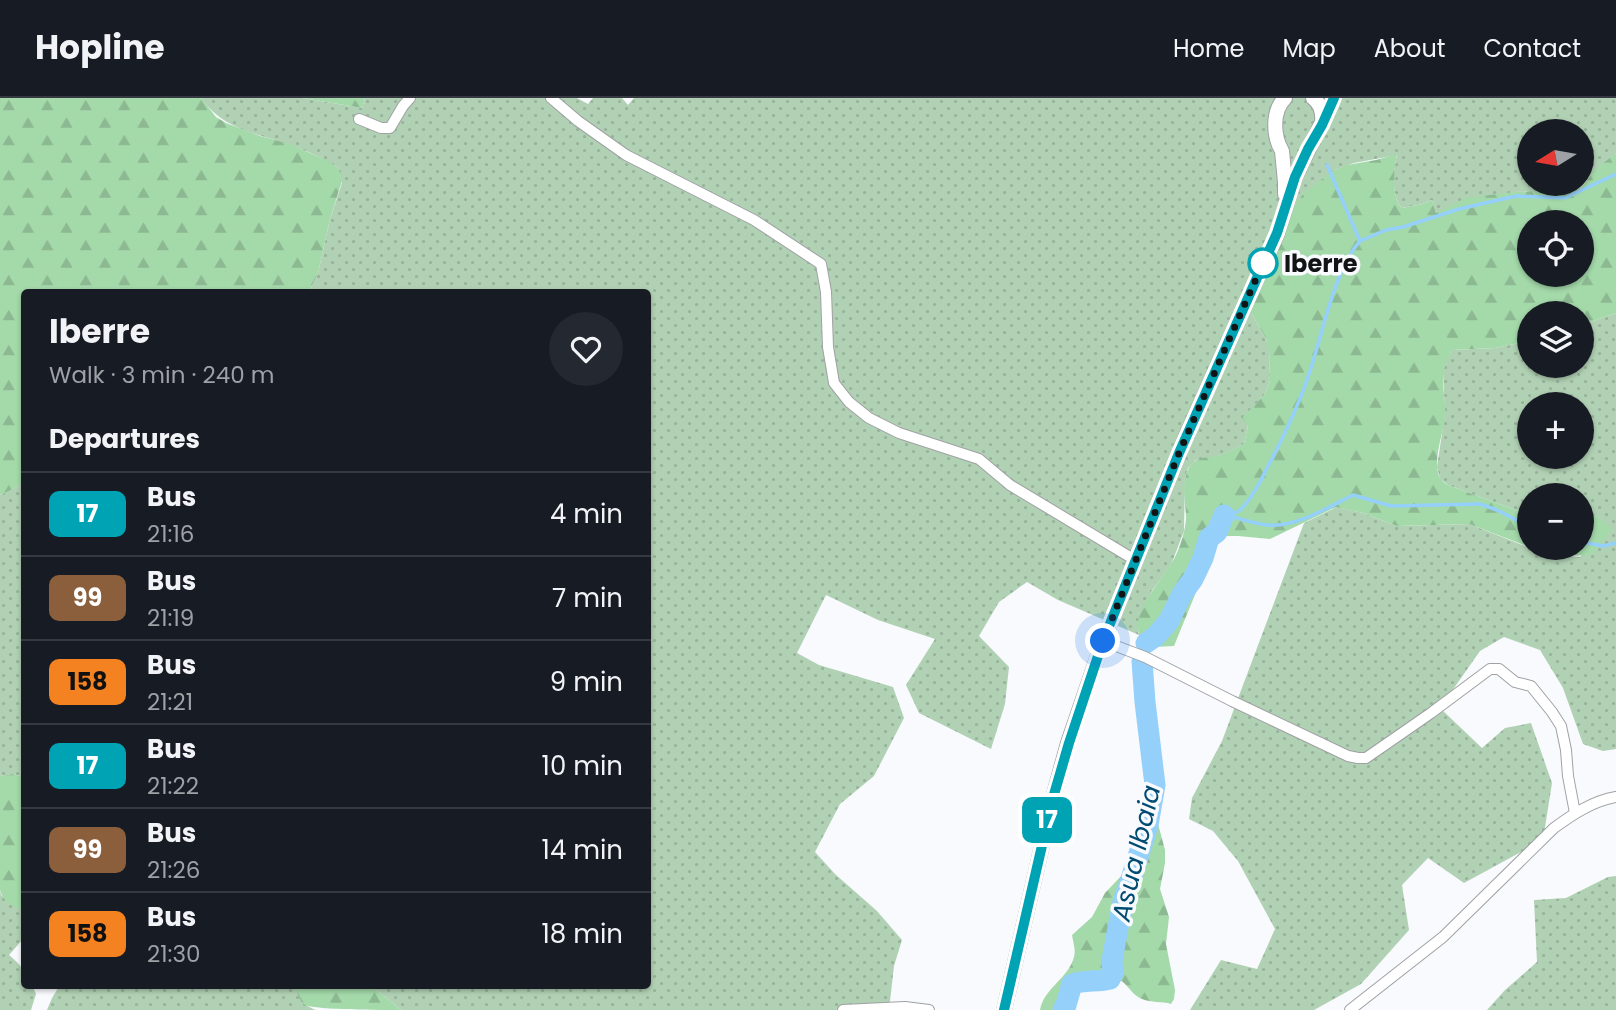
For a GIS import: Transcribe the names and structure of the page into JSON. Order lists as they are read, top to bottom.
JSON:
{
  "water": ["Asua Ibaia"],
  "places": ["Iberre"],
  "lines": ["bus line 17"],
  "north": "left",
  "page": {
    "header": "Hopline",
    "nav": [
      "Home",
      "Map",
      "About",
      "Contact"
    ],
    "on_map": "17",
    "map_buttons": ["+", "−"],
    "heading": [
      ["Iberre", "Walk · 3 min · 240 m"],
      "Departures"
    ],
    "list": [
      {
        "mark": "17",
        "name": "Bus",
        "note": "21:16",
        "value": "4 min"
      },
      {
        "mark": "99",
        "name": "Bus",
        "note": "21:19",
        "value": "7 min"
      },
      {
        "mark": "158",
        "name": "Bus",
        "note": "21:21",
        "value": "9 min"
      },
      {
        "mark": "17",
        "name": "Bus",
        "note": "21:22",
        "value": "10 min"
      },
      {
        "mark": "99",
        "name": "Bus",
        "note": "21:26",
        "value": "14 min"
      },
      {
        "mark": "158",
        "name": "Bus",
        "note": "21:30",
        "value": "18 min"
      }
    ]
  }
}
